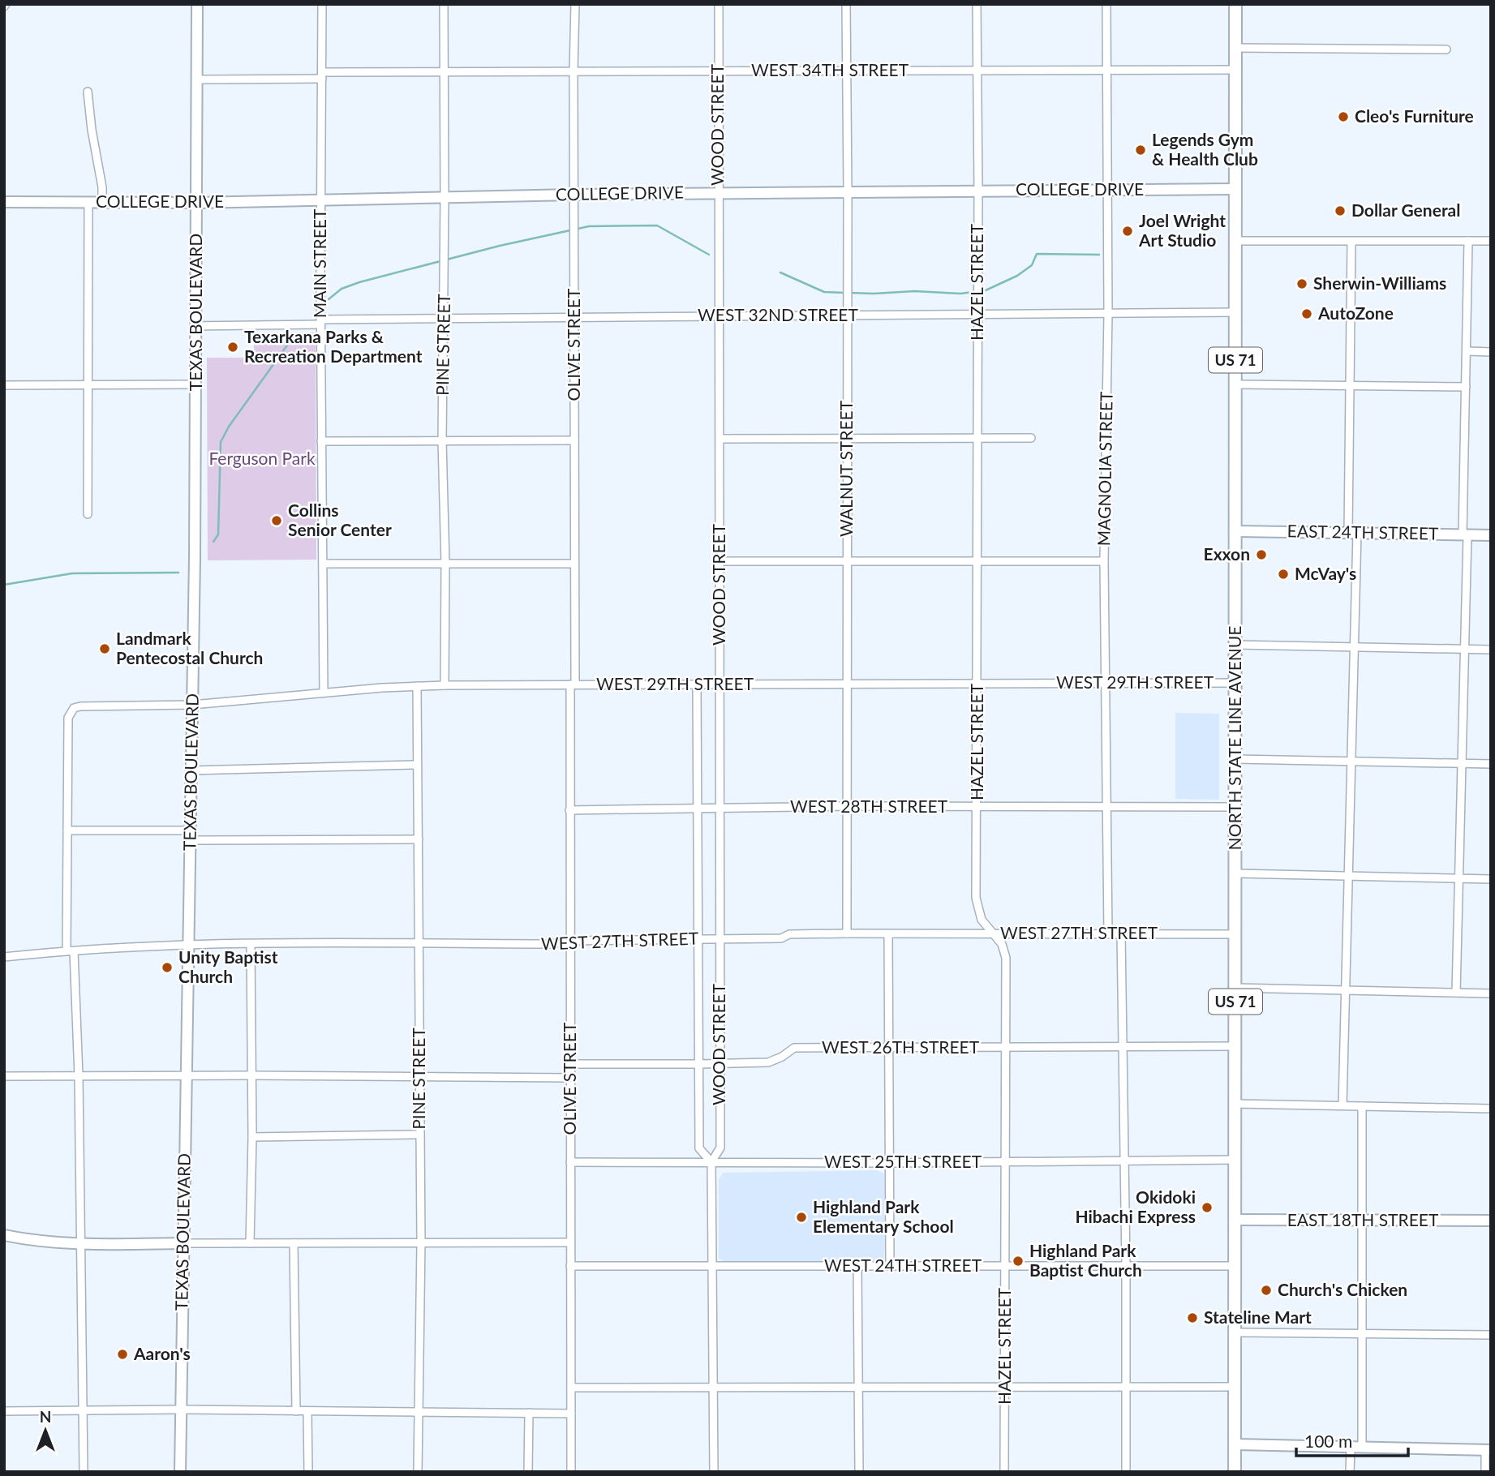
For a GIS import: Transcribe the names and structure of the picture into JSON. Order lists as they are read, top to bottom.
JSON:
{
  "streets": {
    "main road": ["US 71", "NORTH STATE LINE AVENUE"],
    "street": [
      "WEST 34TH STREET",
      "WOOD STREET",
      "COLLEGE DRIVE",
      "MAIN STREET",
      "HAZEL STREET",
      "TEXAS BOULEVARD",
      "WEST 32ND STREET",
      "PINE STREET",
      "OLIVE STREET",
      "WALNUT STREET",
      "MAGNOLIA STREET",
      "EAST 24TH STREET",
      "WEST 29TH STREET",
      "WEST 28TH STREET",
      "WEST 27TH STREET",
      "WEST 26TH STREET",
      "WEST 25TH STREET",
      "EAST 18TH STREET",
      "WEST 24TH STREET"
    ]
  },
  "crossings": [
    ["WEST 34TH STREET", "WOOD STREET"],
    ["WEST 34TH STREET", "MAIN STREET"],
    ["WEST 34TH STREET", "HAZEL STREET"],
    ["WEST 34TH STREET", "TEXAS BOULEVARD"],
    ["WEST 34TH STREET", "PINE STREET"],
    ["WEST 34TH STREET", "OLIVE STREET"],
    ["WEST 34TH STREET", "WALNUT STREET"],
    ["WEST 34TH STREET", "MAGNOLIA STREET"],
    ["WEST 34TH STREET", "NORTH STATE LINE AVENUE"],
    ["WOOD STREET", "COLLEGE DRIVE"],
    ["WOOD STREET", "WEST 32ND STREET"],
    ["WOOD STREET", "WEST 29TH STREET"],
    ["WOOD STREET", "WEST 28TH STREET"],
    ["WOOD STREET", "WEST 27TH STREET"],
    ["WOOD STREET", "WEST 26TH STREET"],
    ["WOOD STREET", "WEST 25TH STREET"],
    ["WOOD STREET", "WEST 24TH STREET"],
    ["COLLEGE DRIVE", "MAIN STREET"],
    ["COLLEGE DRIVE", "HAZEL STREET"],
    ["COLLEGE DRIVE", "TEXAS BOULEVARD"],
    ["COLLEGE DRIVE", "PINE STREET"],
    ["COLLEGE DRIVE", "OLIVE STREET"],
    ["COLLEGE DRIVE", "WALNUT STREET"],
    ["COLLEGE DRIVE", "MAGNOLIA STREET"],
    ["COLLEGE DRIVE", "NORTH STATE LINE AVENUE"],
    ["MAIN STREET", "WEST 32ND STREET"],
    ["MAIN STREET", "WEST 29TH STREET"],
    ["HAZEL STREET", "WEST 32ND STREET"],
    ["HAZEL STREET", "WEST 29TH STREET"],
    ["HAZEL STREET", "WEST 28TH STREET"],
    ["HAZEL STREET", "WEST 27TH STREET"],
    ["HAZEL STREET", "WEST 26TH STREET"],
    ["HAZEL STREET", "WEST 25TH STREET"],
    ["HAZEL STREET", "WEST 24TH STREET"],
    ["TEXAS BOULEVARD", "WEST 32ND STREET"],
    ["TEXAS BOULEVARD", "WEST 29TH STREET"],
    ["TEXAS BOULEVARD", "WEST 27TH STREET"],
    ["WEST 32ND STREET", "PINE STREET"],
    ["WEST 32ND STREET", "OLIVE STREET"],
    ["WEST 32ND STREET", "WALNUT STREET"],
    ["WEST 32ND STREET", "MAGNOLIA STREET"],
    ["WEST 32ND STREET", "NORTH STATE LINE AVENUE"],
    ["PINE STREET", "WEST 29TH STREET"],
    ["PINE STREET", "WEST 27TH STREET"],
    ["OLIVE STREET", "WEST 29TH STREET"],
    ["OLIVE STREET", "WEST 28TH STREET"],
    ["OLIVE STREET", "WEST 27TH STREET"],
    ["OLIVE STREET", "WEST 26TH STREET"],
    ["OLIVE STREET", "WEST 25TH STREET"],
    ["OLIVE STREET", "WEST 24TH STREET"],
    ["WALNUT STREET", "WEST 29TH STREET"],
    ["WALNUT STREET", "WEST 28TH STREET"],
    ["WALNUT STREET", "WEST 27TH STREET"],
    ["MAGNOLIA STREET", "WEST 29TH STREET"],
    ["MAGNOLIA STREET", "WEST 28TH STREET"],
    ["MAGNOLIA STREET", "WEST 27TH STREET"],
    ["EAST 24TH STREET", "NORTH STATE LINE AVENUE"],
    ["WEST 29TH STREET", "NORTH STATE LINE AVENUE"],
    ["NORTH STATE LINE AVENUE", "WEST 28TH STREET"],
    ["NORTH STATE LINE AVENUE", "WEST 27TH STREET"],
    ["NORTH STATE LINE AVENUE", "WEST 26TH STREET"],
    ["NORTH STATE LINE AVENUE", "WEST 25TH STREET"],
    ["NORTH STATE LINE AVENUE", "EAST 18TH STREET"],
    ["NORTH STATE LINE AVENUE", "WEST 24TH STREET"]
  ],
  "parks": ["Ferguson Park"],
  "places": [
    "Cleo's Furniture",
    "Legends Gym & Health Club",
    "Dollar General",
    "Joel Wright Art Studio",
    "Sherwin-Williams",
    "AutoZone",
    "Texarkana Parks & Recreation Department",
    "Collins Senior Center",
    "Exxon",
    "McVay's",
    "Landmark Pentecostal Church",
    "Unity Baptist Church",
    "Okidoki Hibachi Express",
    "Highland Park Elementary School",
    "Highland Park Baptist Church",
    "Church's Chicken",
    "Stateline Mart",
    "Aaron's"
  ],
  "scale_bar": "100 m",
  "north": "top"
}
